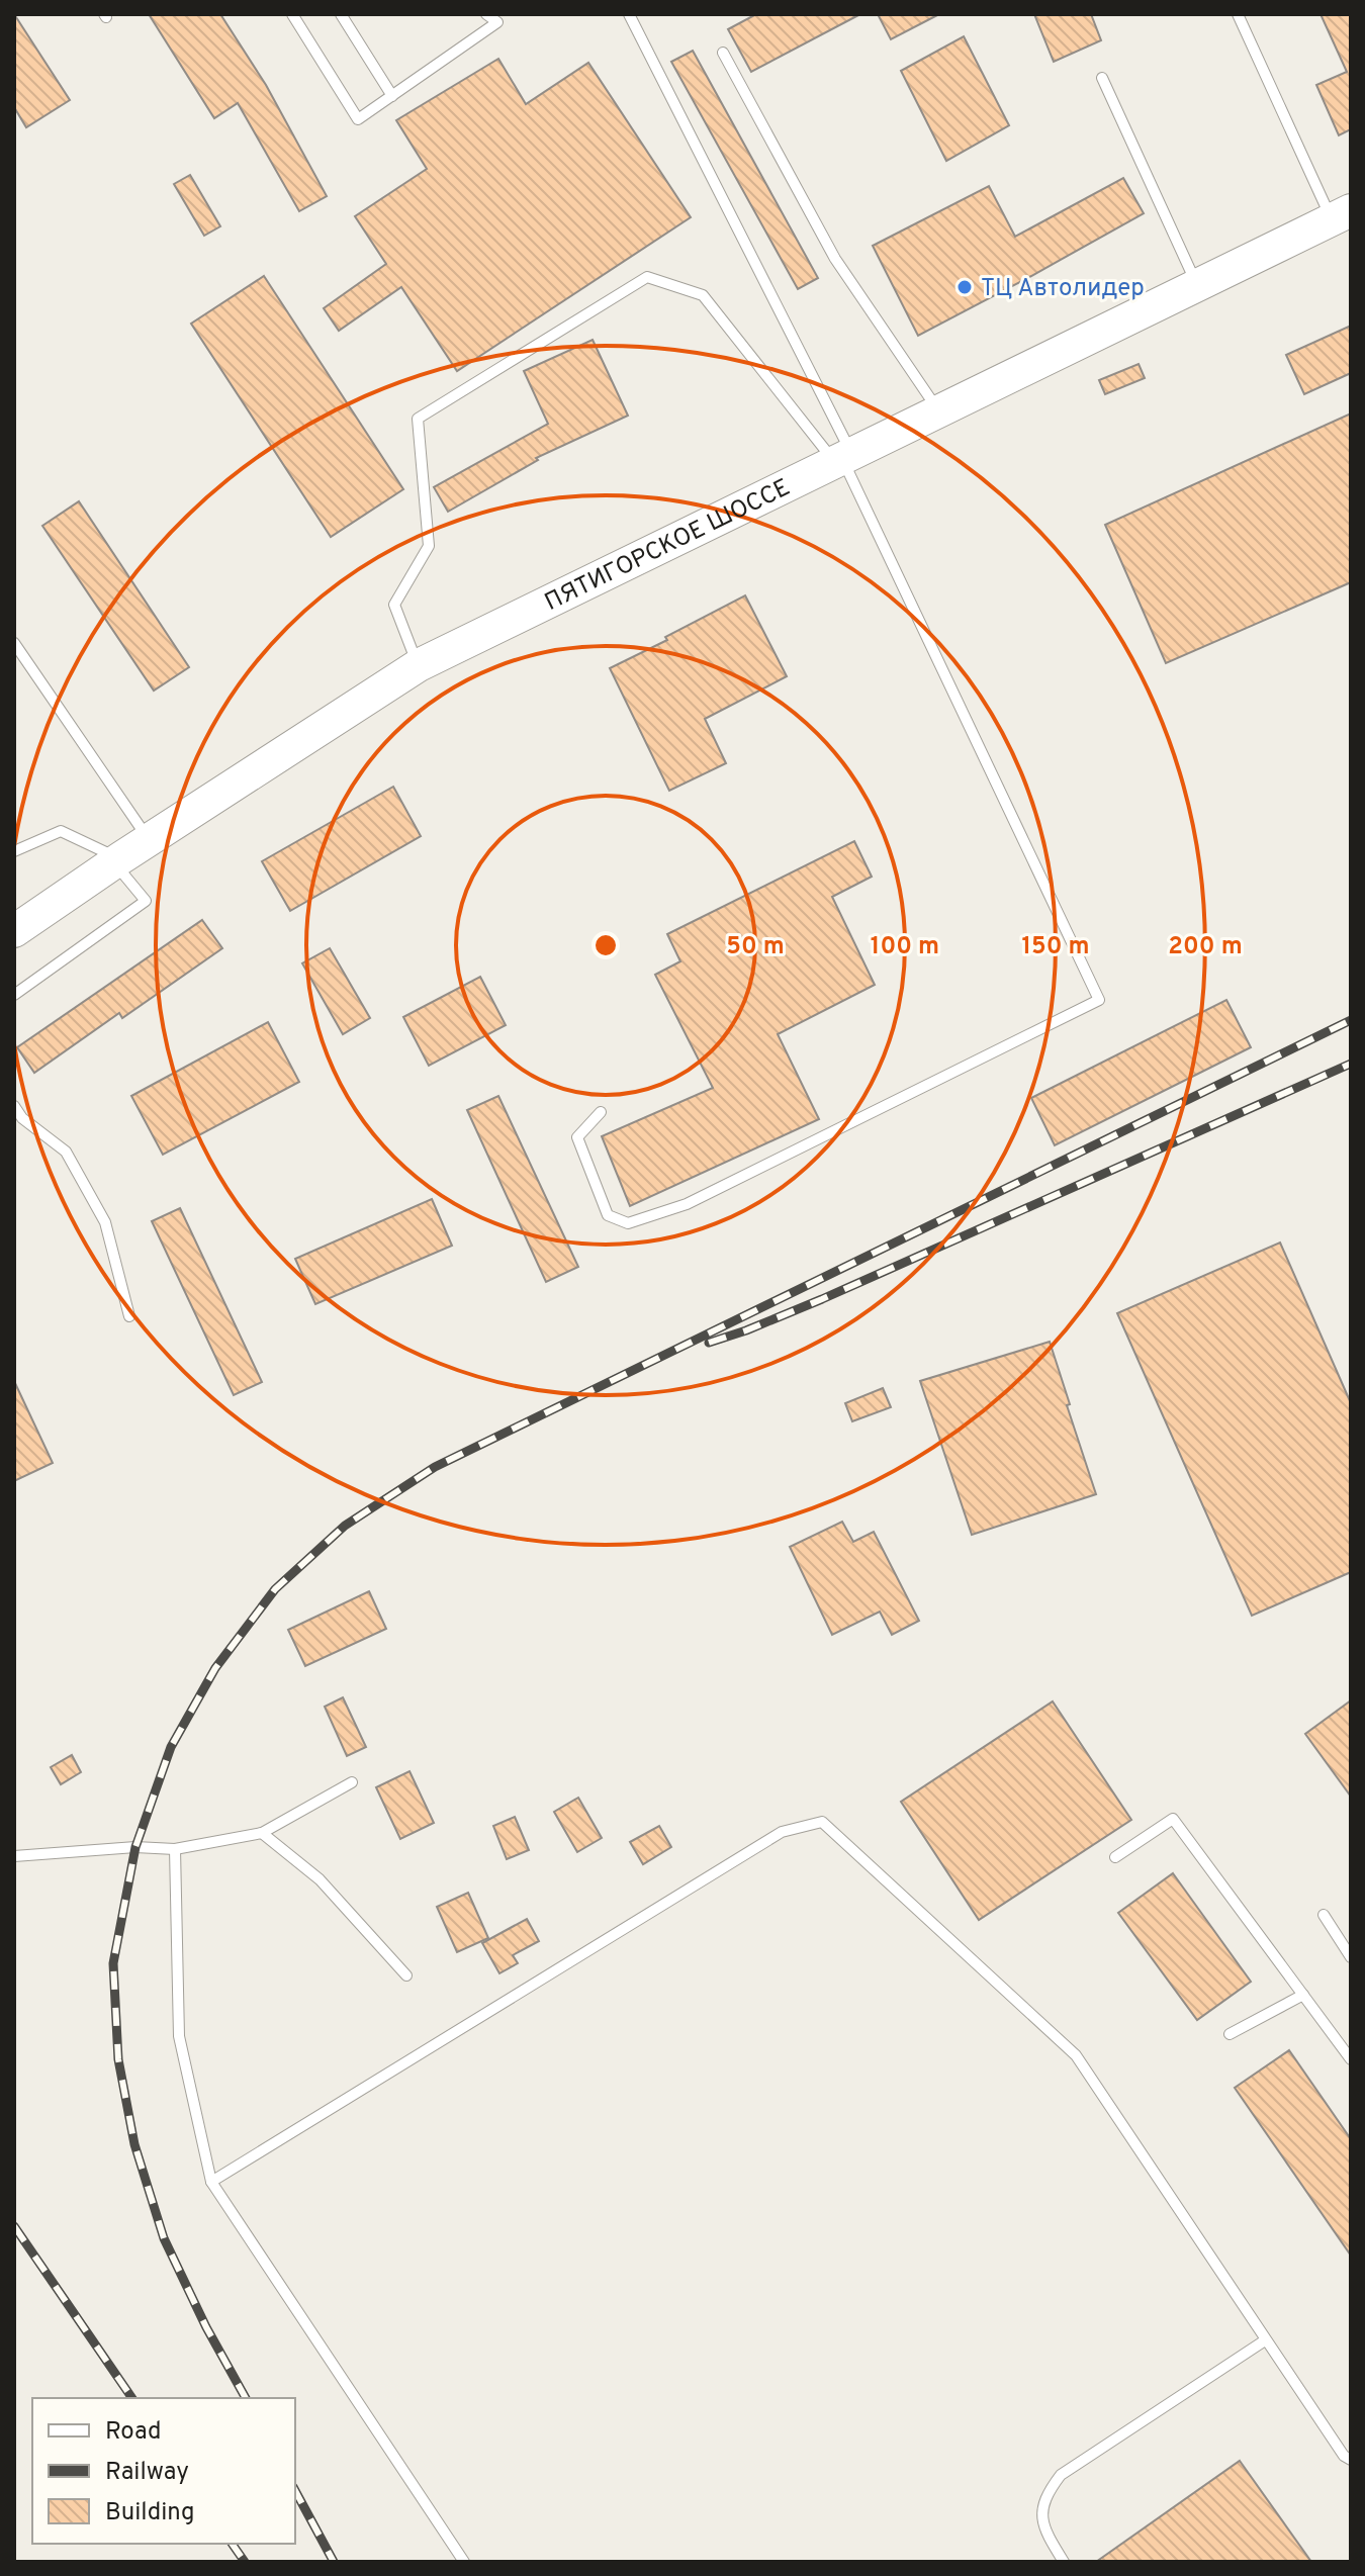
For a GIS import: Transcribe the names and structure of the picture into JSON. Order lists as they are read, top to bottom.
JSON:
{
  "streets": {
    "main road": ["ПЯТИГОРСКОЕ ШОССЕ"]
  },
  "places": ["ТЦ Автолидер"],
  "legend": ["Road", "Railway", "Building"],
  "rings": [
    "50 m",
    "100 m",
    "150 m",
    "200 m"
  ]
}
